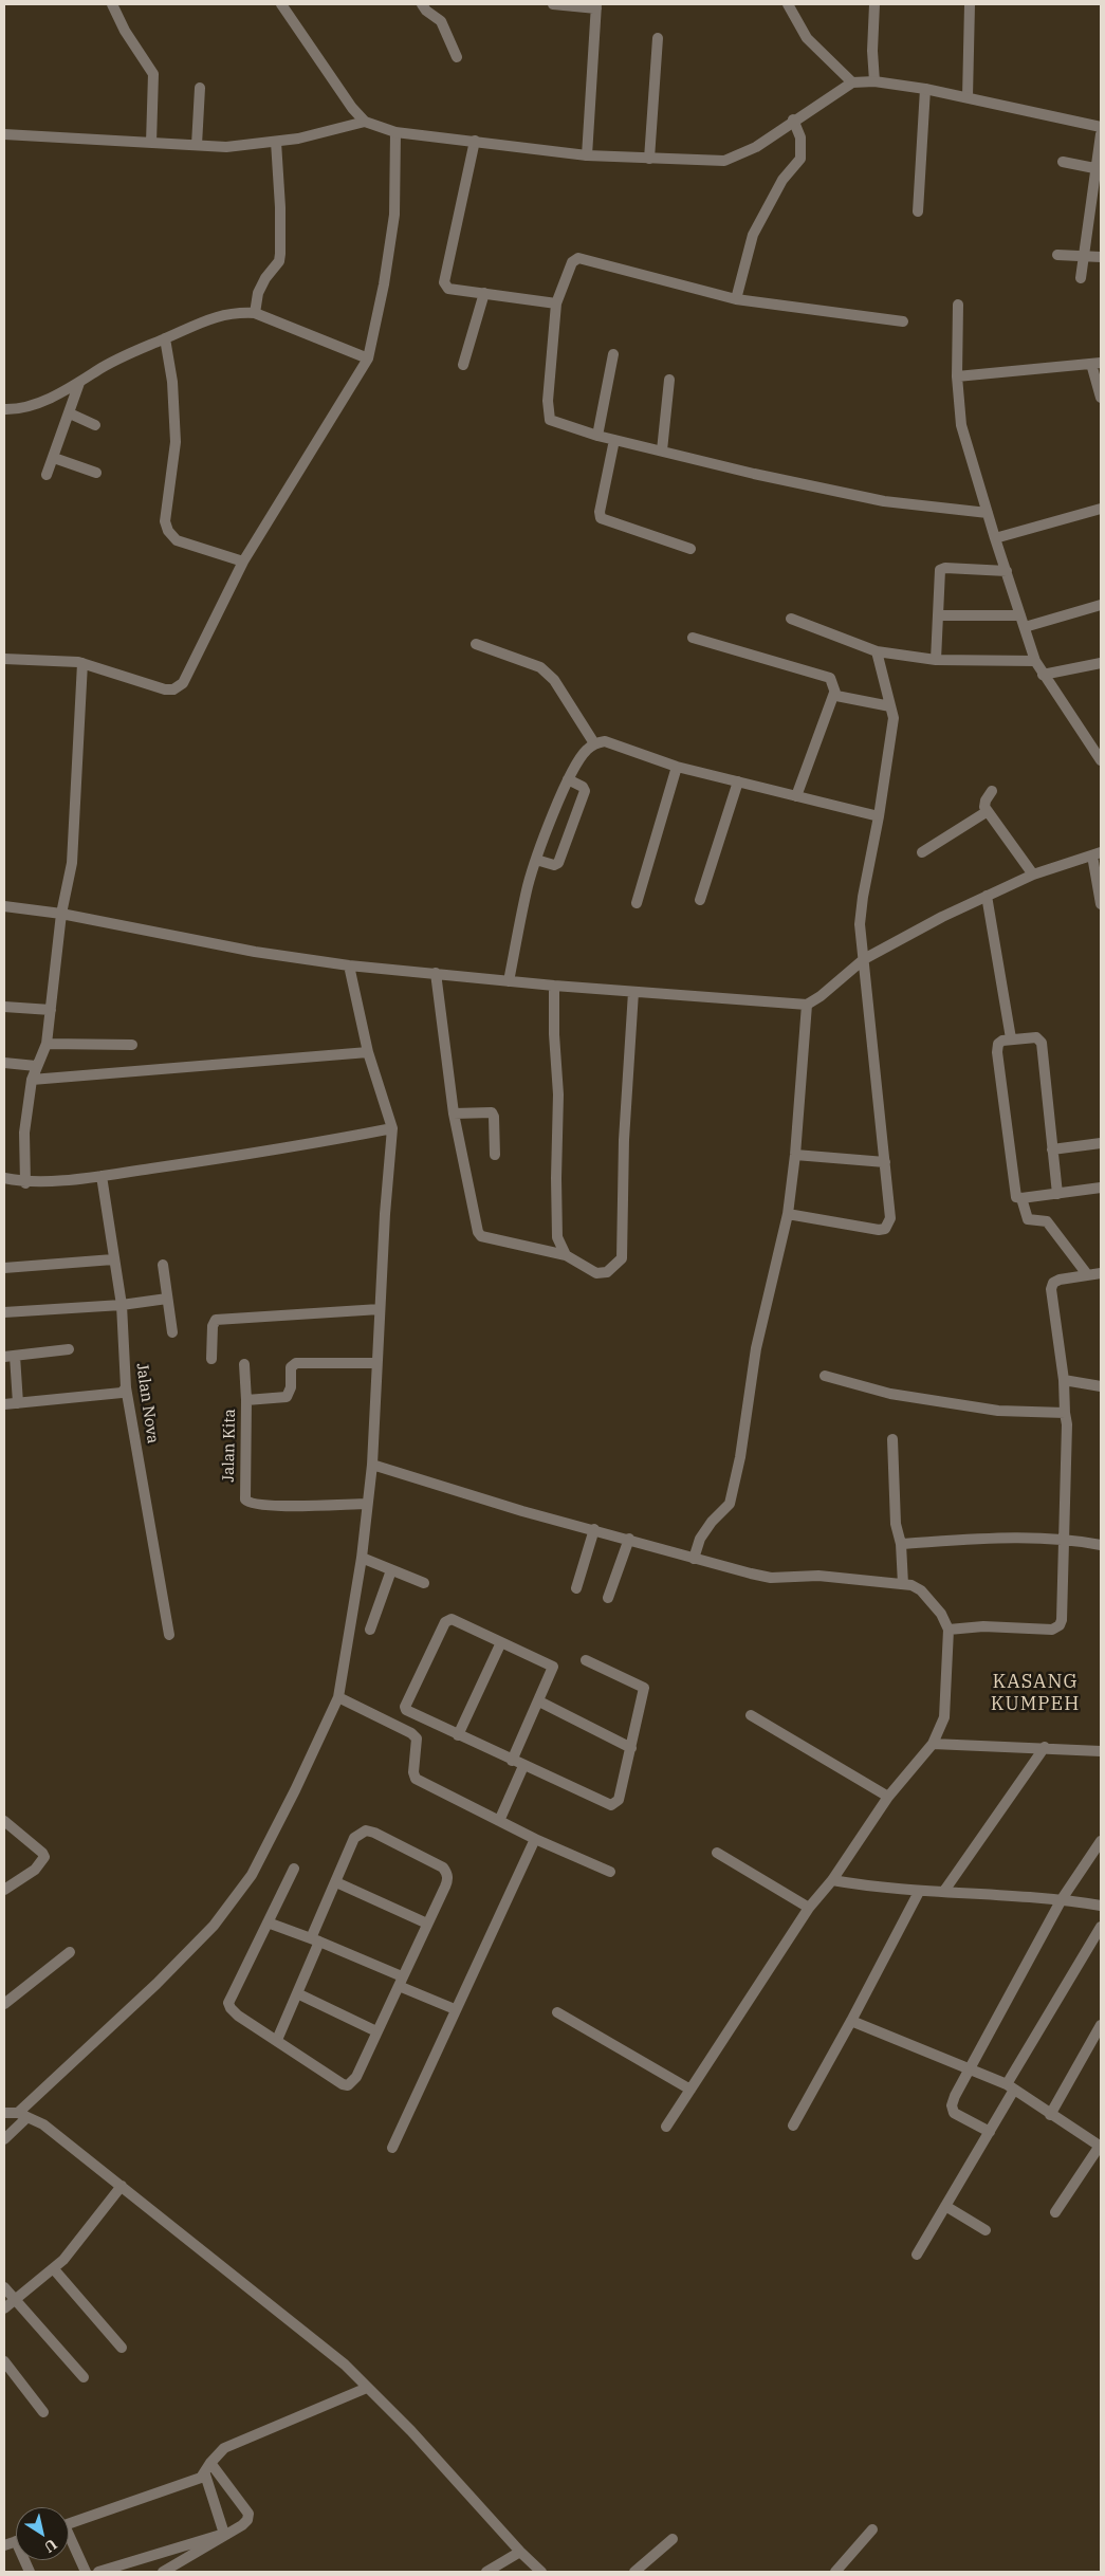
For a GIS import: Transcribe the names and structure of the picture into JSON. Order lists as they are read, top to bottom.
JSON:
{
  "streets": {
    "street": ["Jalan Nova", "Jalan Kita"]
  },
  "districts": ["KASANG KUMPEH"],
  "north": "bottom right"
}
